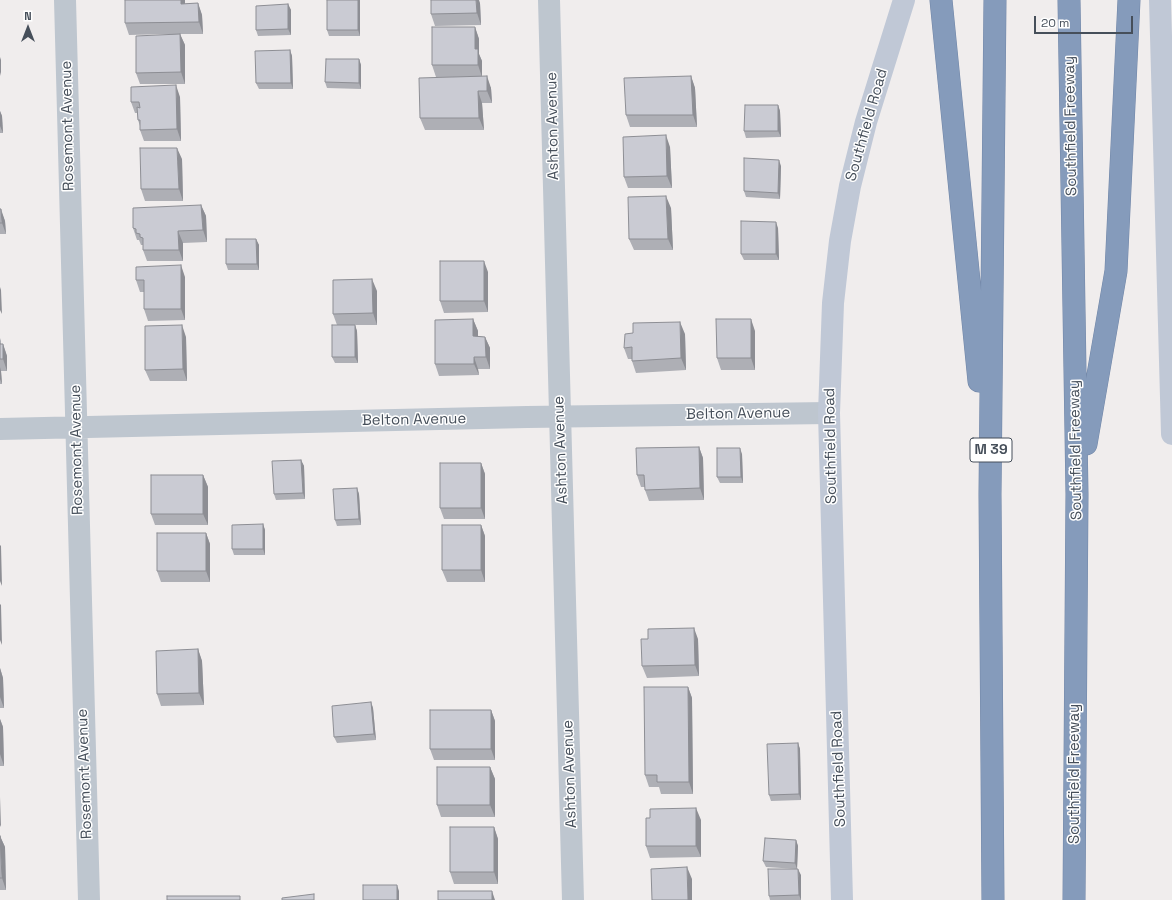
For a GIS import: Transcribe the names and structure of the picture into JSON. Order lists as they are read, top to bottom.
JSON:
{
  "streets": {
    "highway": ["Southfield Freeway", "M 39"],
    "main road": ["Southfield Road"],
    "street": ["Rosemont Avenue", "Ashton Avenue", "Belton Avenue"]
  },
  "crossings": [
    ["Southfield Road", "Belton Avenue"],
    ["Rosemont Avenue", "Belton Avenue"],
    ["Ashton Avenue", "Belton Avenue"]
  ],
  "scale_bar": "20 m",
  "north": "top"
}
